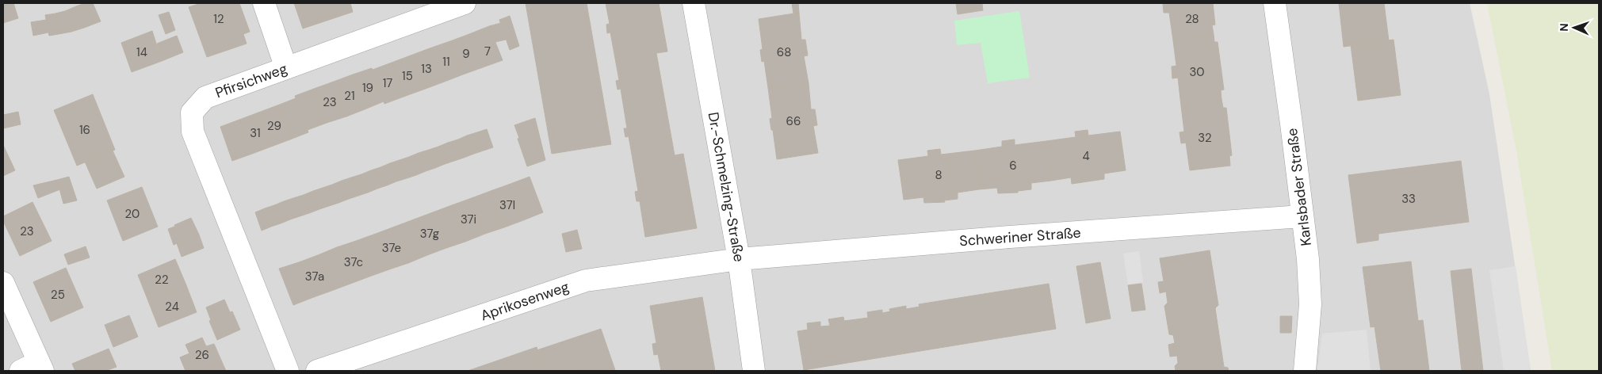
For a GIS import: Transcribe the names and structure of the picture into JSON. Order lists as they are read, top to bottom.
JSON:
{
  "streets": {
    "street": [
      "Pfirsichweg",
      "Dr.-Schmelzing-Straße",
      "Karlsbader Straße",
      "Schweriner Straße",
      "Aprikosenweg"
    ]
  },
  "crossings": [
    ["Dr.-Schmelzing-Straße", "Schweriner Straße"],
    ["Dr.-Schmelzing-Straße", "Aprikosenweg"],
    ["Karlsbader Straße", "Schweriner Straße"],
    ["Schweriner Straße", "Aprikosenweg"]
  ],
  "house_numbers": [
    "12",
    "28",
    "7",
    "14",
    "68",
    "9",
    "11",
    "13",
    "30",
    "15",
    "17",
    "19",
    "21",
    "23",
    "66",
    "29",
    "16",
    "31",
    "32",
    "4",
    "6",
    "8",
    "33",
    "37l",
    "20",
    "37i",
    "23",
    "37g",
    "37e",
    "37c",
    "37a",
    "22",
    "25",
    "24",
    "26"
  ],
  "north": "left"
}
